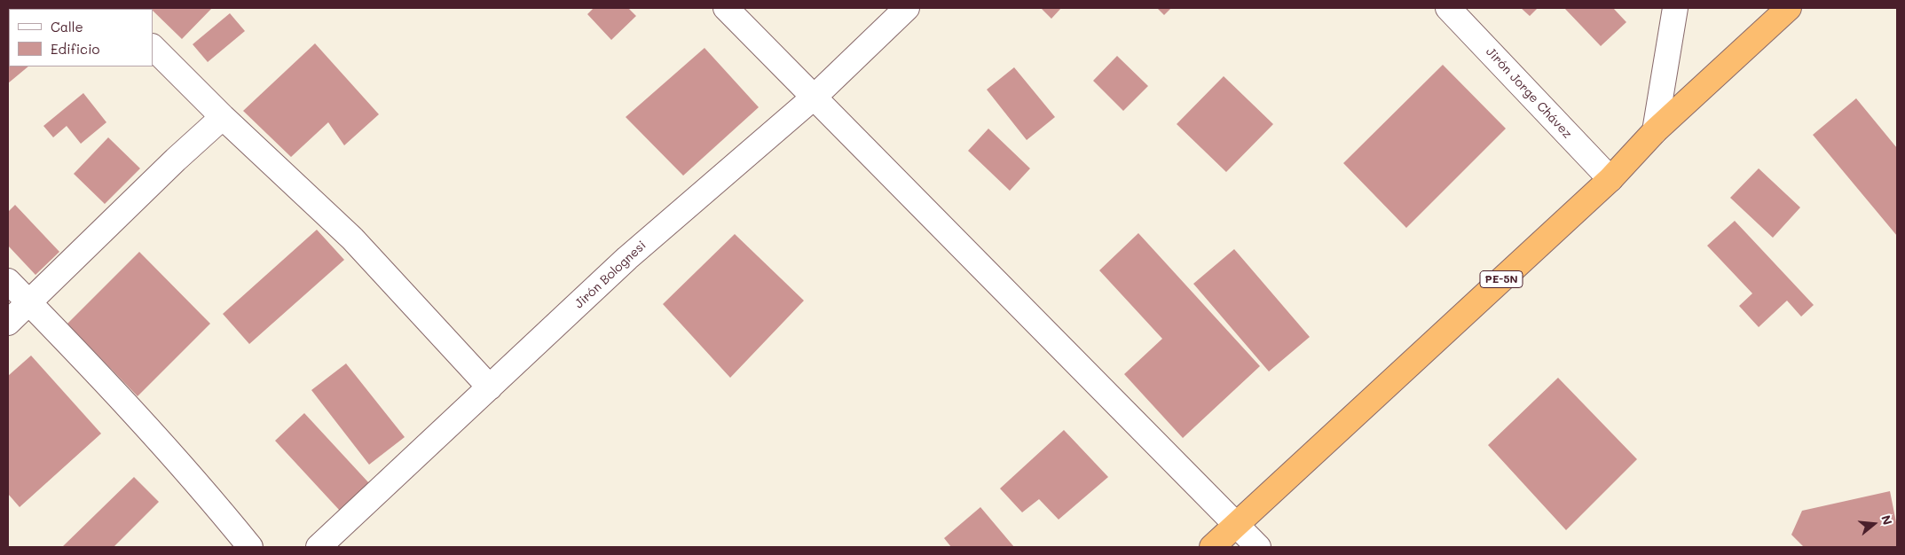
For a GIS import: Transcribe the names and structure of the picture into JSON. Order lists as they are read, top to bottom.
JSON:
{
  "streets": {
    "highway": ["PE-5N"],
    "street": ["Jirón Jorge Chávez", "Jirón Bolognesi"]
  },
  "crossings": [
    ["Jirón Jorge Chávez", "PE-5N"]
  ],
  "legend": ["Calle", "Edificio"],
  "north": "right"
}
